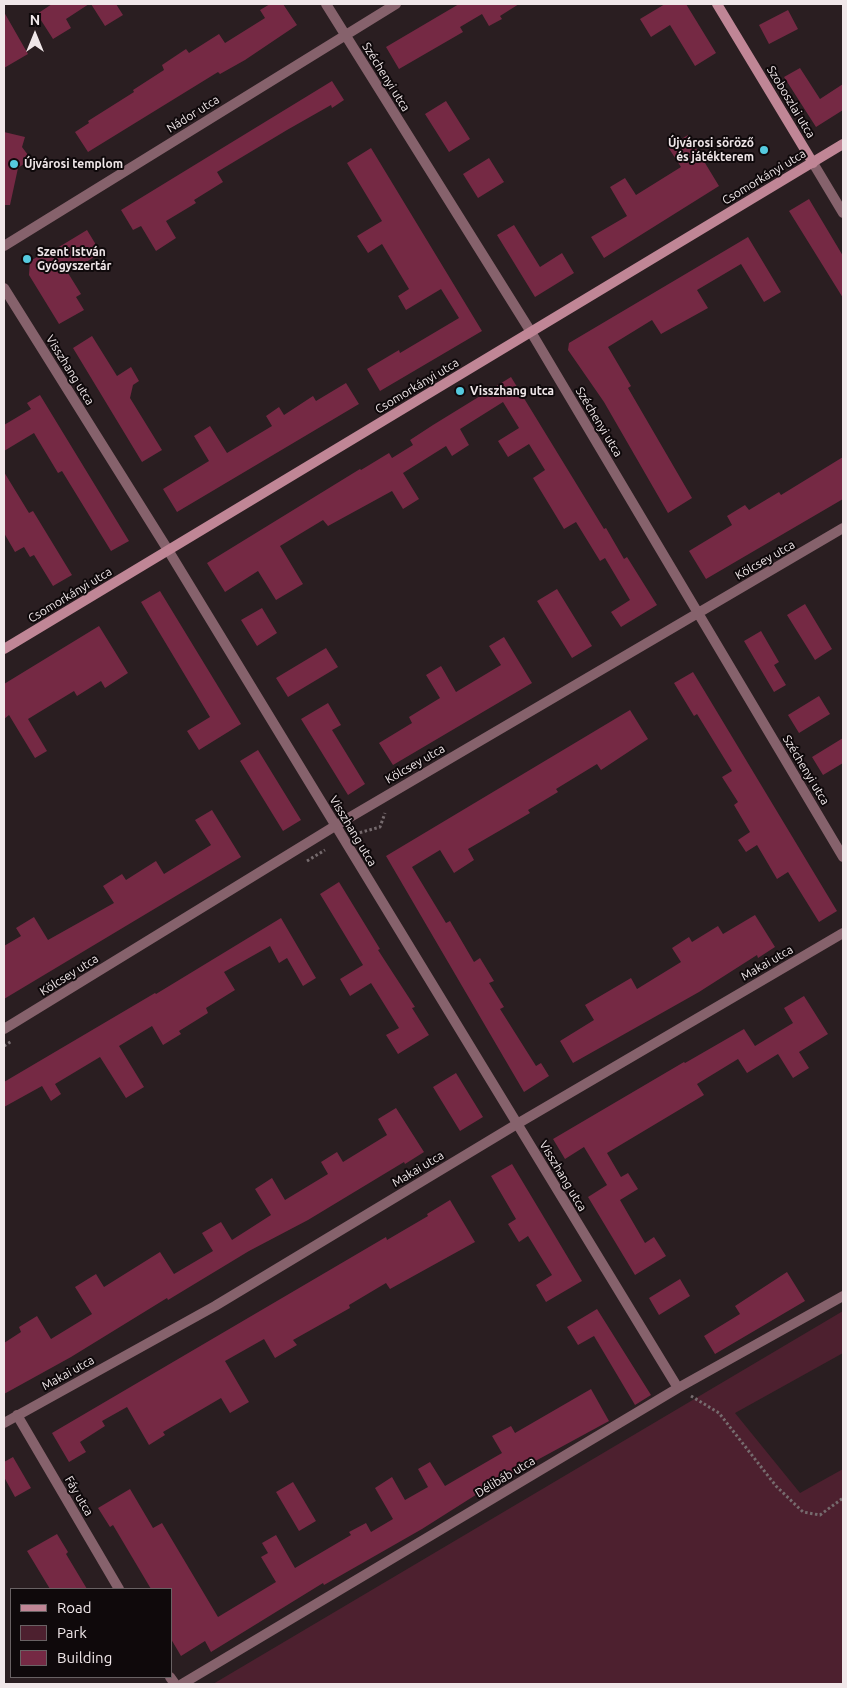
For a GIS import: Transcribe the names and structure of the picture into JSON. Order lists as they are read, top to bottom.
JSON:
{
  "streets": {
    "street": [
      "Széchenyi utca",
      "Szoboszlai utca",
      "Nádor utca",
      "Csomorkányi utca",
      "Visszhang utca",
      "Kölcsey utca",
      "Makai utca",
      "Délibáb utca",
      "Fáy utca"
    ]
  },
  "crossings": [
    ["Széchenyi utca", "Nádor utca"],
    ["Széchenyi utca", "Csomorkányi utca"],
    ["Széchenyi utca", "Kölcsey utca"],
    ["Szoboszlai utca", "Csomorkányi utca"],
    ["Csomorkányi utca", "Visszhang utca"],
    ["Visszhang utca", "Kölcsey utca"],
    ["Visszhang utca", "Makai utca"],
    ["Visszhang utca", "Délibáb utca"],
    ["Makai utca", "Fáy utca"]
  ],
  "places": [
    "Újvárosi söröző és játékterem",
    "Újvárosi templom",
    "Szent István Gyógyszertár",
    "Visszhang utca"
  ],
  "legend": ["Road", "Park", "Building"],
  "north": "top"
}
